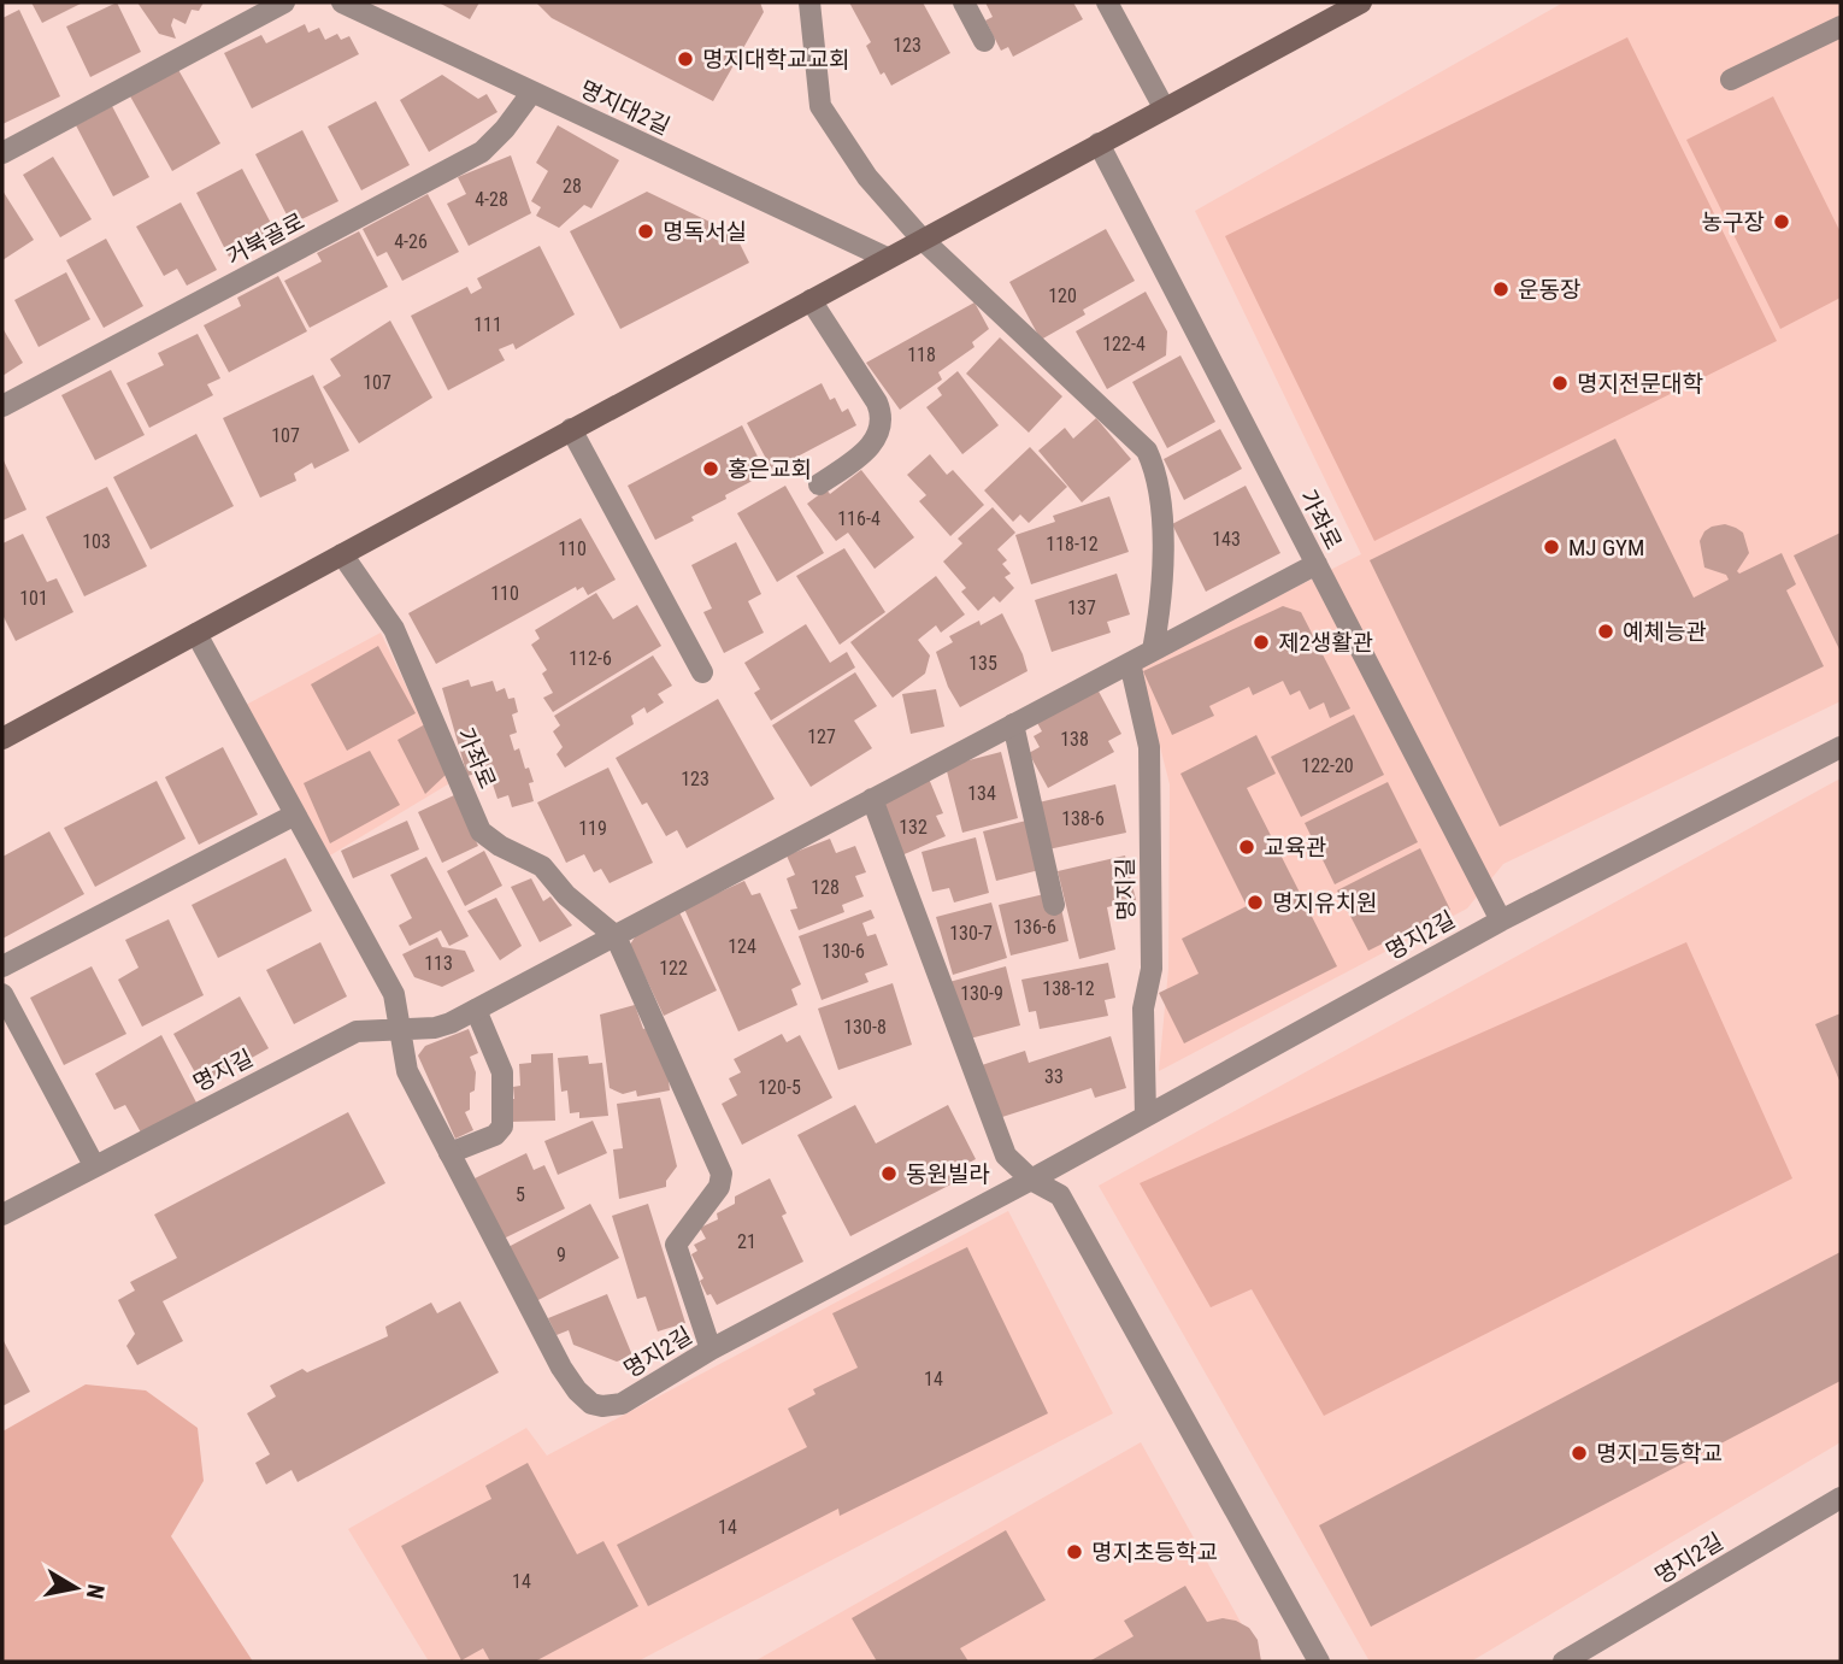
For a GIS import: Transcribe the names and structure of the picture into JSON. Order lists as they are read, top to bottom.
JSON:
{
  "streets": {
    "street": [
      "명지대2길",
      "거북골로",
      "가좌로",
      "명지길",
      "명지2길"
    ]
  },
  "crossings": [
    ["명지대2길", "거북골로"],
    ["가좌로", "명지길"],
    ["가좌로", "명지2길"],
    ["명지길", "명지2길"]
  ],
  "places": [
    "명지대학교교회",
    "농구장",
    "명독서실",
    "운동장",
    "명지전문대학",
    "홍은교회",
    "MJ GYM",
    "예체능관",
    "제2생활관",
    "교육관",
    "명지유치원",
    "동원빌라",
    "명지고등학교",
    "명지초등학교"
  ],
  "house_numbers": [
    "123",
    "28",
    "4-28",
    "4-26",
    "120",
    "111",
    "122-4",
    "118",
    "107",
    "107",
    "116-4",
    "143",
    "103",
    "118-12",
    "110",
    "110",
    "101",
    "137",
    "112-6",
    "135",
    "127",
    "138",
    "122-20",
    "123",
    "134",
    "138-6",
    "132",
    "119",
    "128",
    "136-6",
    "130-7",
    "124",
    "130-6",
    "113",
    "122",
    "138-12",
    "130-9",
    "130-8",
    "33",
    "120-5",
    "5",
    "21",
    "9",
    "14",
    "14",
    "14"
  ],
  "north": "right"
}
